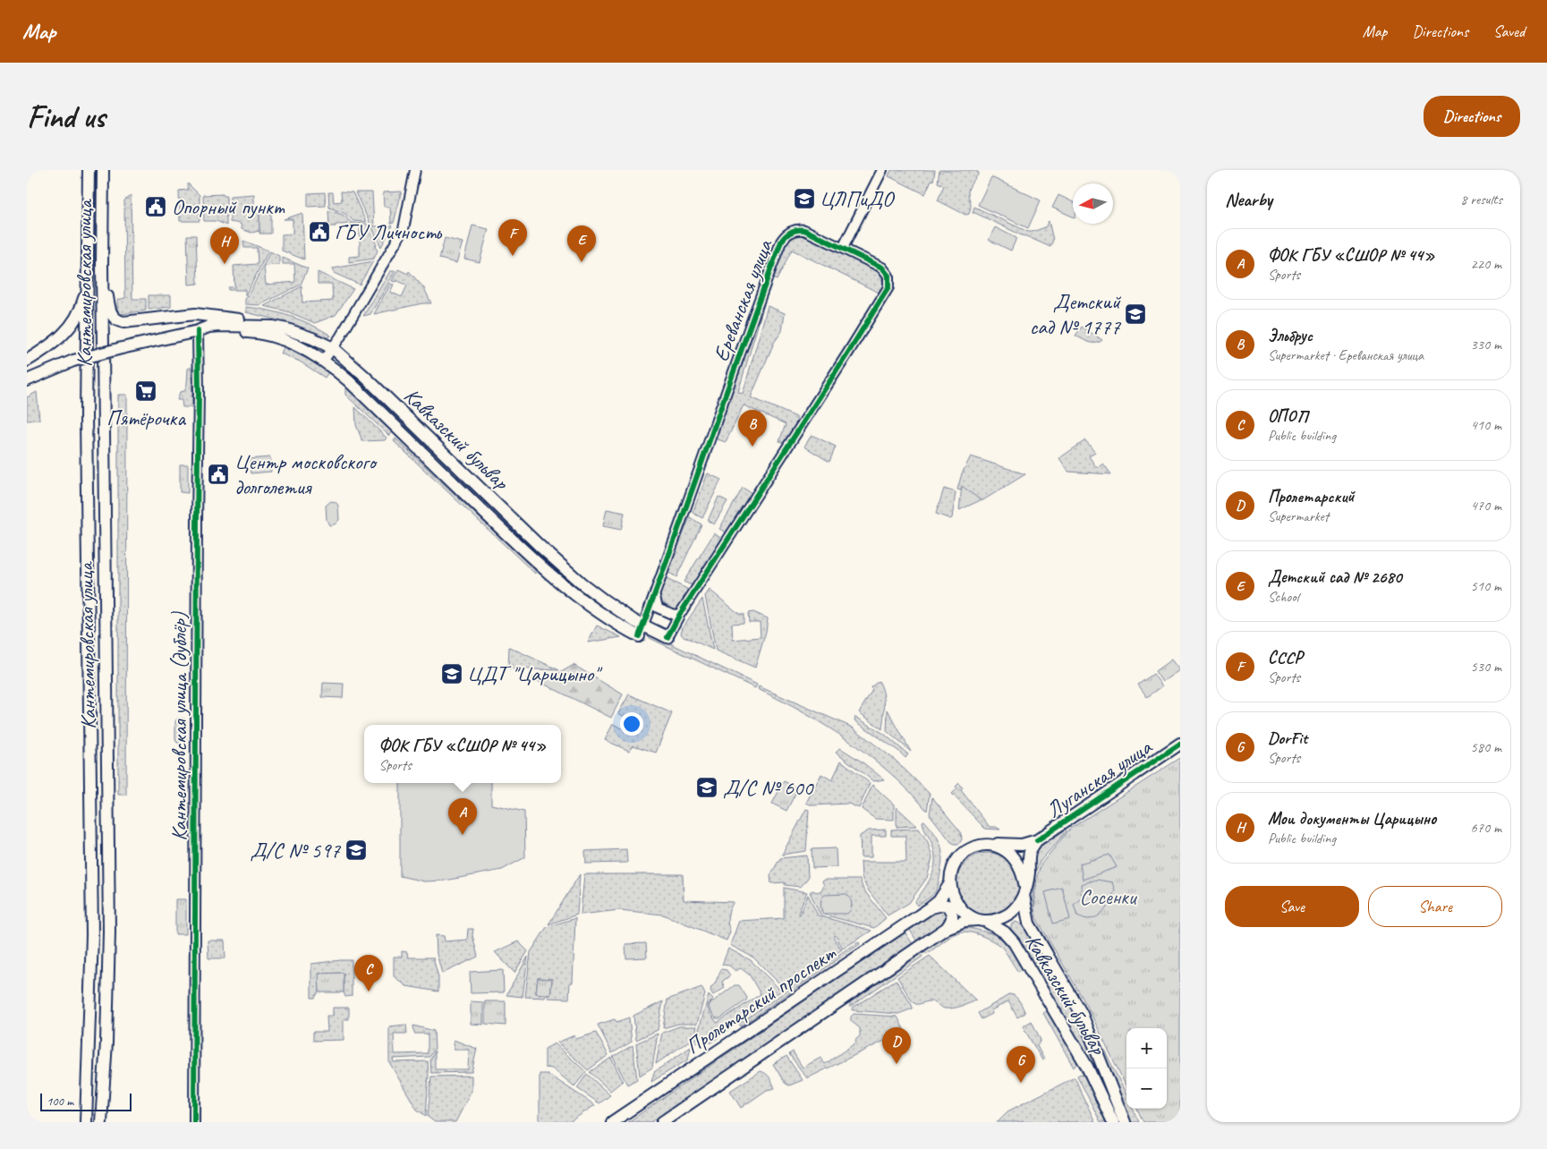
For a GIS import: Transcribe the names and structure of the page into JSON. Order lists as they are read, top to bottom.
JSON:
{
  "streets": {
    "main road": [
      "Кантемировская улица",
      "Кавказский бульвар",
      "Луганская улица",
      "Пролетарский проспект"
    ],
    "street": ["Ереванская улица", "Кантемировская улица (дублёр)"]
  },
  "crossings": [
    ["Ереванская улица", "Кавказский бульвар"],
    ["Кавказский бульвар", "Кантемировская улица (дублёр)"],
    ["Кавказский бульвар", "Луганская улица"],
    ["Кавказский бульвар", "Пролетарский проспект"],
    ["Луганская улица", "Пролетарский проспект"]
  ],
  "parks": ["Сосенки"],
  "places": {
    "school or university": [
      "ЦЛПиДО",
      "Детский сад № 1777",
      "ЦДТ \"Царицыно\"",
      "Д/C № 600",
      "Д/C № 597"
    ],
    "public building": ["Опорный пункт", "ГБУ Личность", "Центр московского долголетия"],
    "supermarket": ["Пятёрочка"]
  },
  "scale_bar": "100 m",
  "north": "left",
  "page": {
    "header": "Map",
    "nav": ["Map", "Directions", "Saved"],
    "buttons": [
      "Directions",
      ["Save", "Share"]
    ],
    "title": "Find us",
    "heading": ["Nearby", "8 results"],
    "pins": [
      "F",
      "E",
      "H",
      "B",
      "A",
      "C",
      "D",
      "G"
    ],
    "list": [
      {
        "mark": "A",
        "name": "ФОК ГБУ «СШОР № 44»",
        "note": "Sports",
        "value": "220 m"
      },
      {
        "mark": "B",
        "name": "Эльбрус",
        "note": "Supermarket · Ереванская улица",
        "value": "330 m"
      },
      {
        "mark": "C",
        "name": "ОПОП",
        "note": "Public building",
        "value": "410 m"
      },
      {
        "mark": "D",
        "name": "Пролетарский",
        "note": "Supermarket",
        "value": "470 m"
      },
      {
        "mark": "E",
        "name": "Детский сад № 2680",
        "note": "School",
        "value": "510 m"
      },
      {
        "mark": "F",
        "name": "СССР",
        "note": "Sports",
        "value": "530 m"
      },
      {
        "mark": "G",
        "name": "DorFit",
        "note": "Sports",
        "value": "580 m"
      },
      {
        "mark": "H",
        "name": "Мои документы Царицыно",
        "note": "Public building",
        "value": "670 m"
      }
    ],
    "popup": ["ФОК ГБУ «СШОР № 44»", "Sports"],
    "map_buttons": ["+", "−"],
    "scale": "100 m"
  }
}
